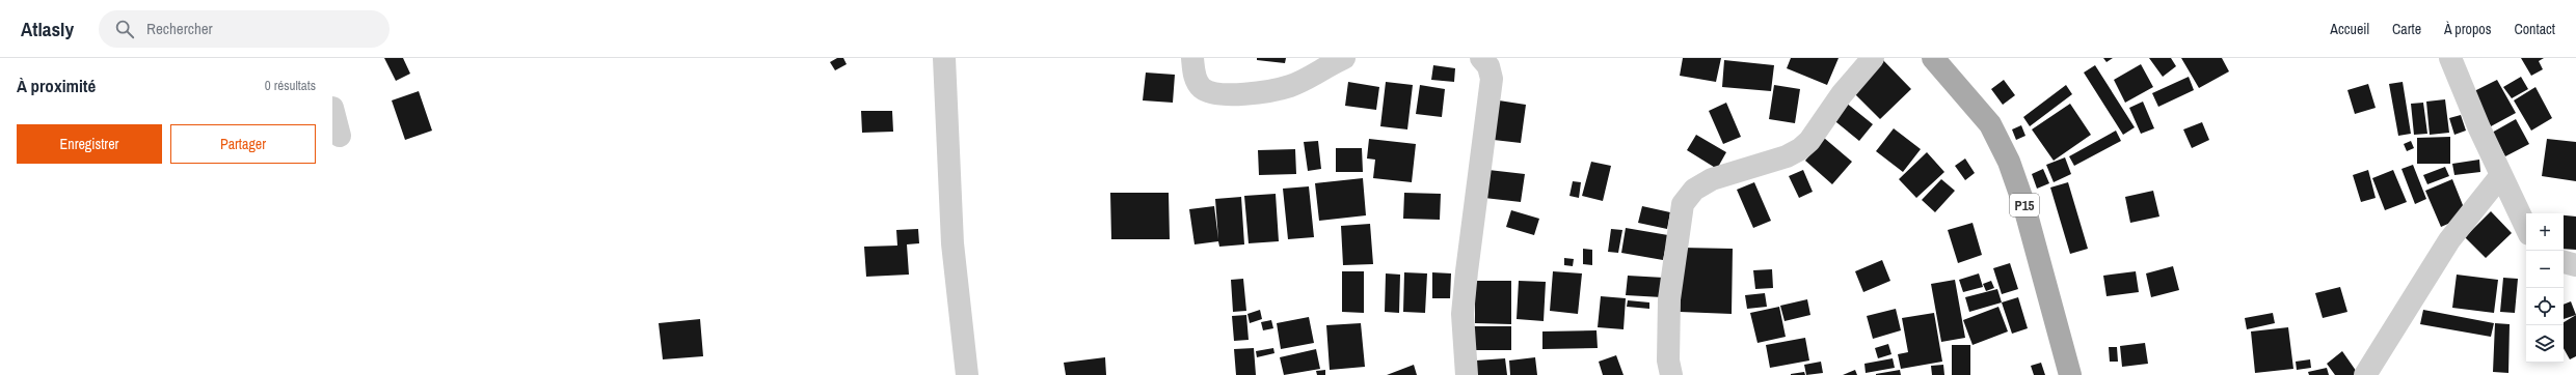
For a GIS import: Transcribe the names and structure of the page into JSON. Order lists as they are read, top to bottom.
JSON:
{
  "streets": {
    "main road": ["P15"]
  },
  "page": {
    "header": "Atlasly",
    "search": "Rechercher",
    "nav": [
      "Accueil",
      "Carte",
      "À propos",
      "Contact"
    ],
    "heading": ["À proximité", "0 résultats"],
    "buttons": ["Enregistrer", "Partager"],
    "map_buttons": ["+", "−"]
  }
}
